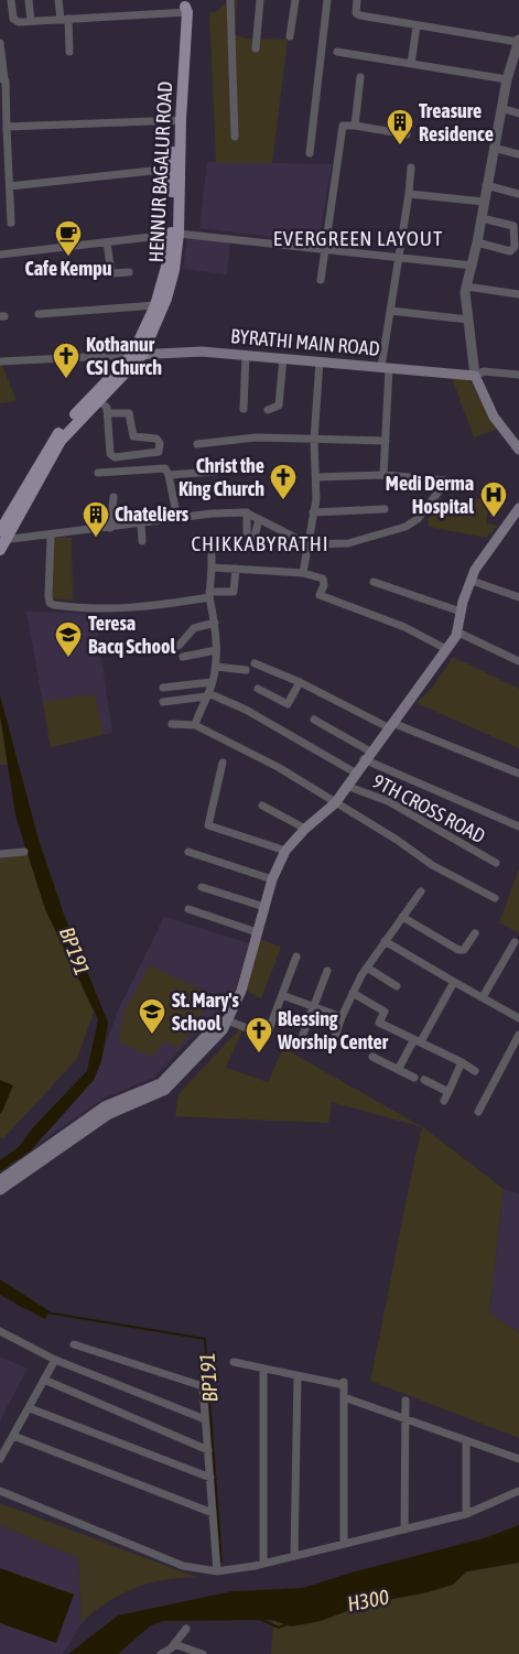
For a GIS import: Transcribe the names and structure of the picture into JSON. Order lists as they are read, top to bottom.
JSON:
{
  "streets": {
    "main road": ["HENNUR BAGALUR ROAD", "BYRATHI MAIN ROAD"],
    "street": ["9TH CROSS ROAD"]
  },
  "crossings": [
    ["HENNUR BAGALUR ROAD", "BYRATHI MAIN ROAD"]
  ],
  "districts": ["EVERGREEN LAYOUT", "CHIKKABYRATHI"],
  "water": ["BP191", "H300"],
  "places": {
    "building": ["Treasure Residence", "Chateliers"],
    "cafe": ["Cafe Kempu"],
    "church": ["Kothanur CSI Church", "Christ the King Church", "Blessing Worship Center"],
    "hospital": ["Medi Derma Hospital"],
    "school or university": ["Teresa Bacq School", "St. Mary's School"]
  }
}
